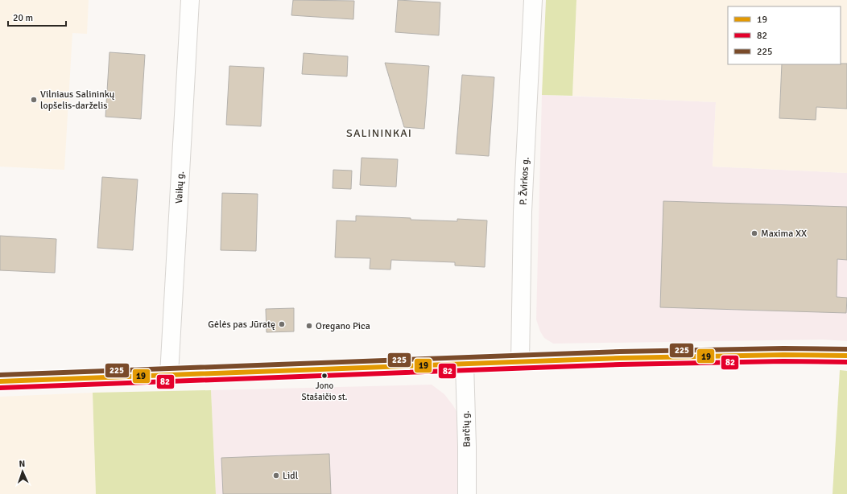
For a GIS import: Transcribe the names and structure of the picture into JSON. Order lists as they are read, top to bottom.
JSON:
{
  "streets": {
    "street": ["P. Žvirkos g.", "Vaikų g.", "Barčių g."]
  },
  "districts": ["SALININKAI"],
  "places": [
    "Vilniaus Salininkų lopšelis-darželis",
    "Maxima XX",
    "Gėlės pas Jūratę",
    "Oregano Pica",
    "Jono Stašaičio st.",
    "Lidl"
  ],
  "lines": ["transit line 225", "transit line 19", "transit line 82"],
  "legend": ["19", "82", "225"],
  "scale_bar": "20 m",
  "north": "top"
}
